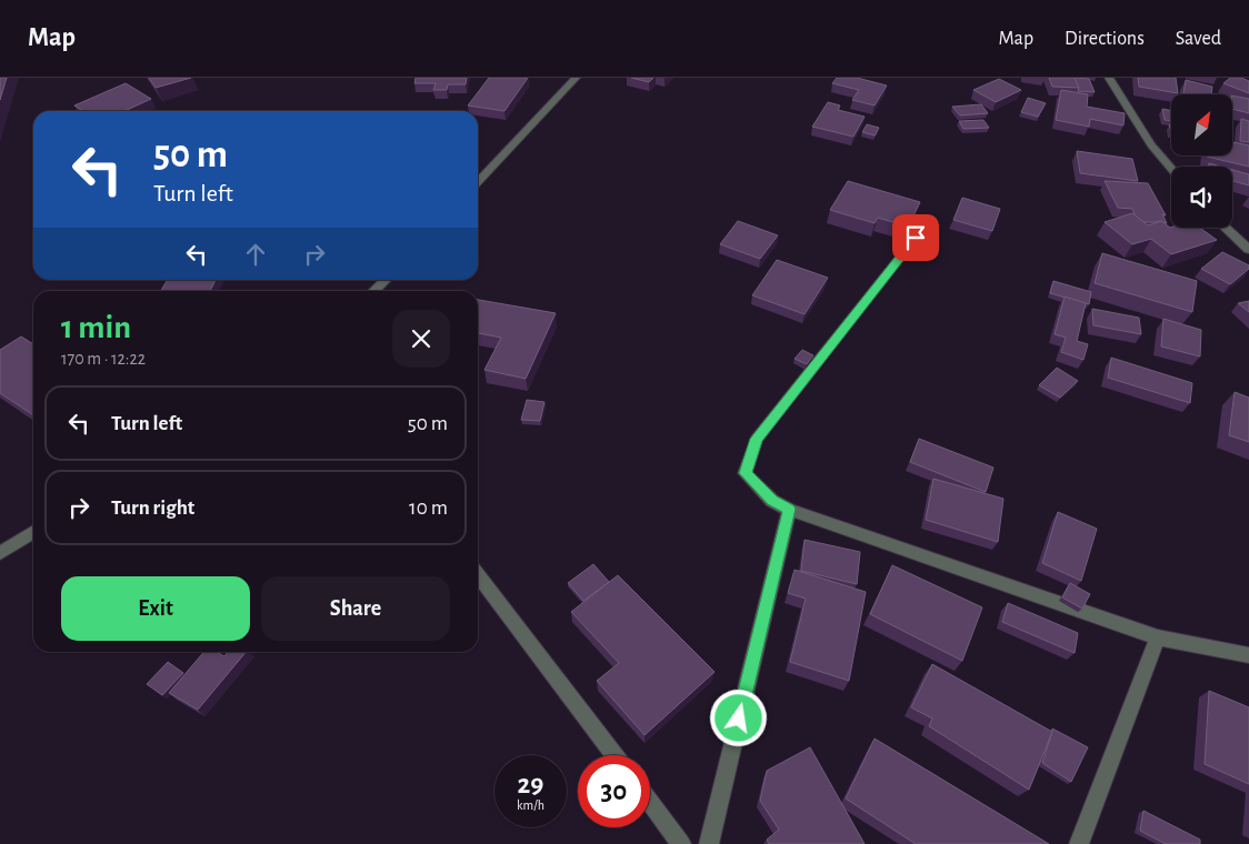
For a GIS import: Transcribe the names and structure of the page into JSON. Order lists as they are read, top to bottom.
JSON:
{
  "north": "top right",
  "page": {
    "header": "Map",
    "nav": ["Map", "Directions", "Saved"],
    "turn": ["50 m", "Turn left"],
    "heading": ["1 min", "170 m · 12:22"],
    "list": [
      {
        "name": "Turn left",
        "value": "50 m"
      },
      {
        "name": "Turn right",
        "value": "10 m"
      }
    ],
    "buttons": ["Exit", "Share"],
    "speed": "29 km/h",
    "limit": "30"
  }
}
